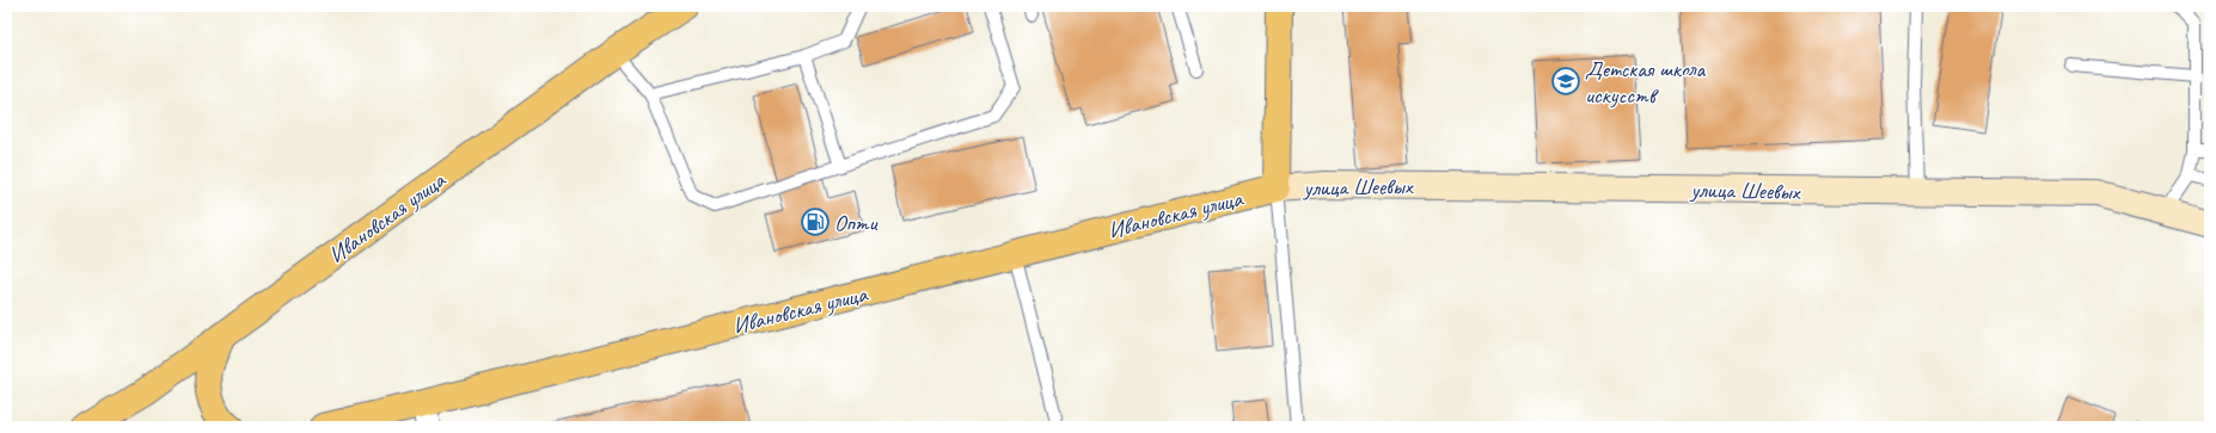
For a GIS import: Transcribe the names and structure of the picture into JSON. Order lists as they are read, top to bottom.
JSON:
{
  "streets": {
    "main road": ["улица Шеевых", "Ивановская улица"]
  },
  "crossings": [
    ["улица Шеевых", "Ивановская улица"]
  ],
  "places": {
    "school or university": ["Детская школа искусств"],
    "fuel station": ["Опти"]
  }
}
